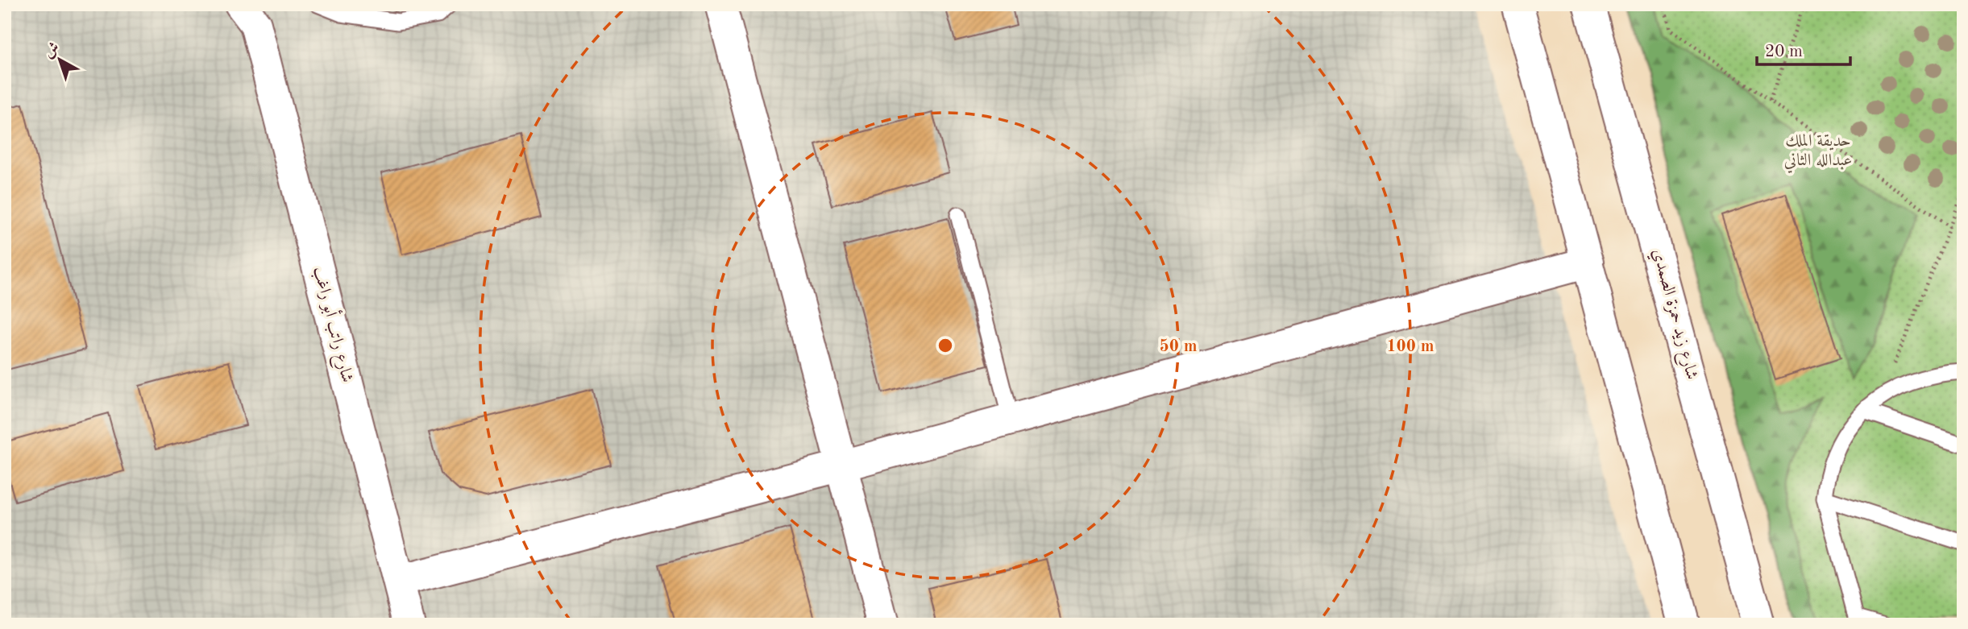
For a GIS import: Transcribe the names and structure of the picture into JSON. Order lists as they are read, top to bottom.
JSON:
{
  "streets": {
    "street": ["شارع زيد حمزة الصمدي", "شارع راتب أبو راغب"]
  },
  "parks": ["حديقة الملك عبدالله الثاني"],
  "scale_bar": "20 m",
  "north": "top left",
  "rings": ["50 m", "100 m"]
}
